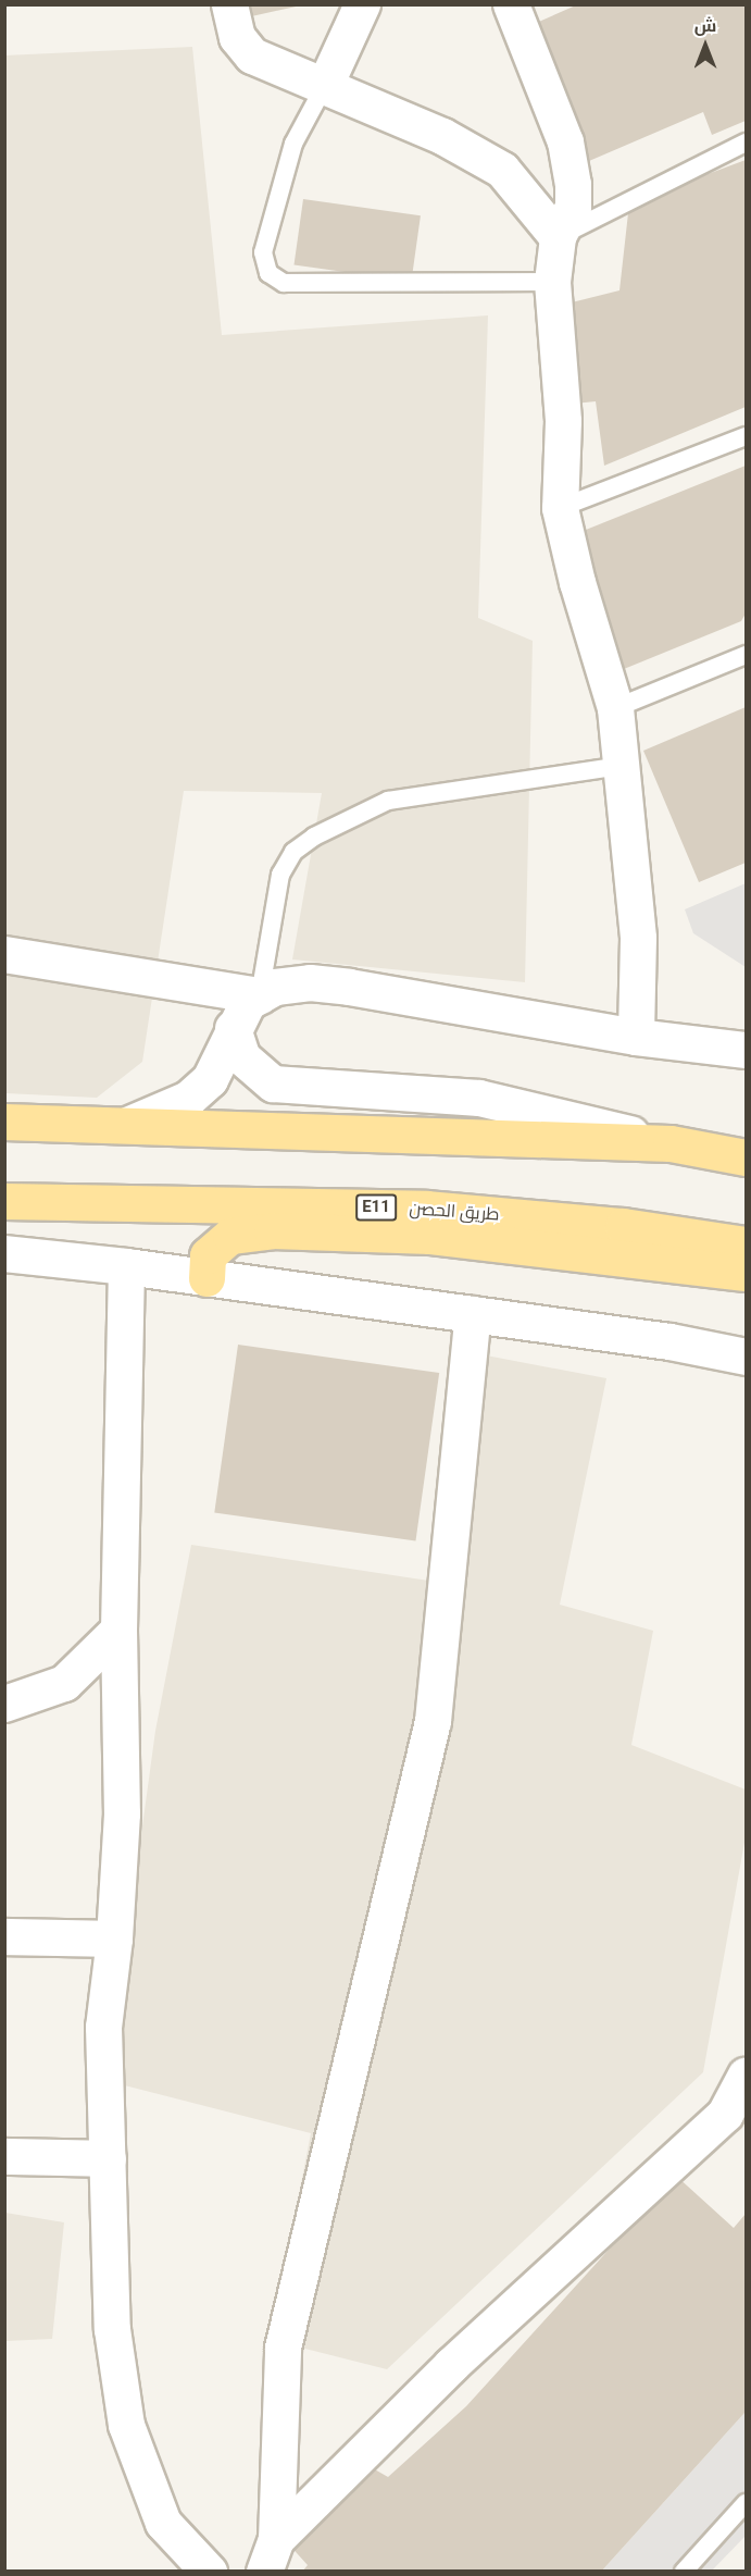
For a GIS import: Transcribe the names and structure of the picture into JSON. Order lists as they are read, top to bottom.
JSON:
{
  "streets": {
    "main road": ["E11", "طريق الحصن"]
  },
  "north": "top"
}
